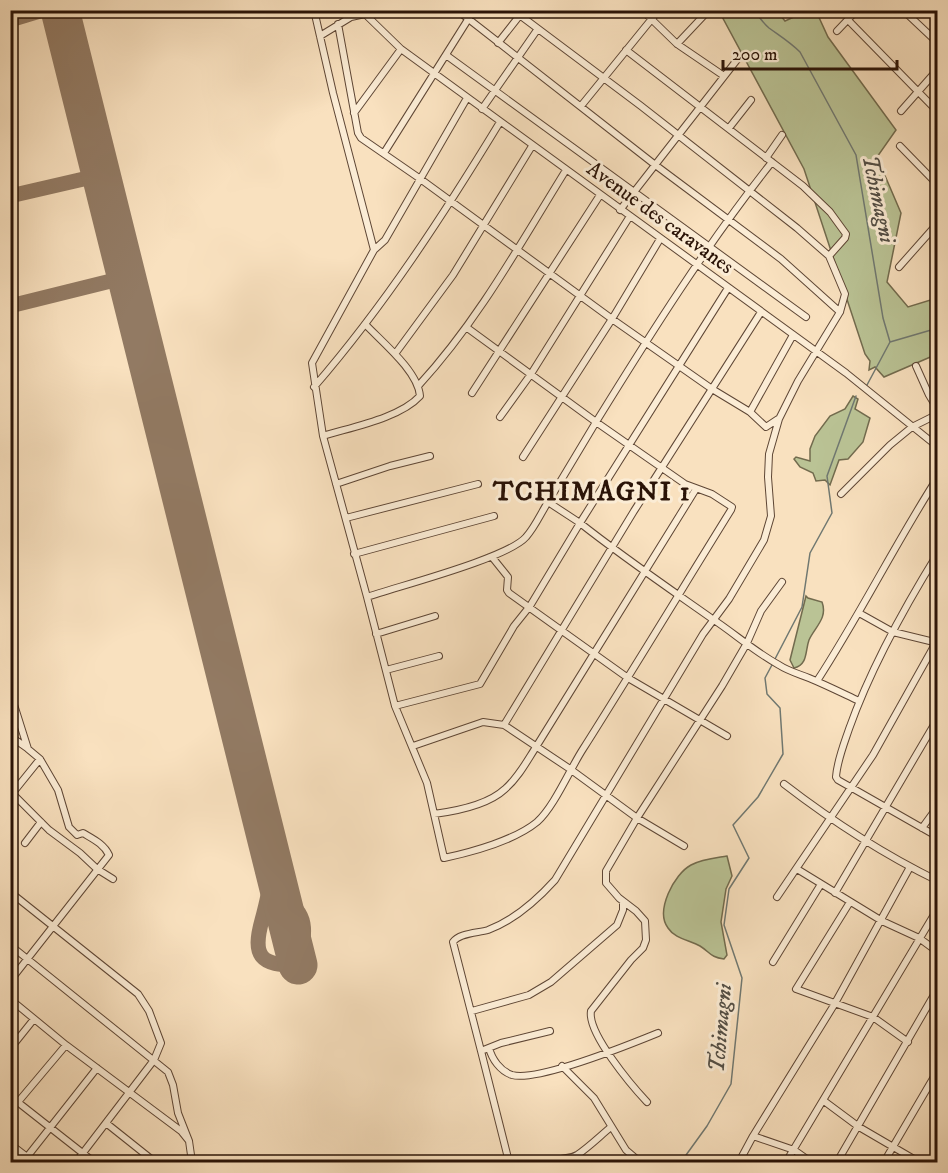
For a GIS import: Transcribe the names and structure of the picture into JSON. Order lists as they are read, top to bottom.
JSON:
{
  "streets": {
    "street": ["Avenue des caravanes"]
  },
  "districts": ["TCHIMAGNI 1"],
  "water": ["Tchimagni"],
  "scale_bar": "200 m"
}
